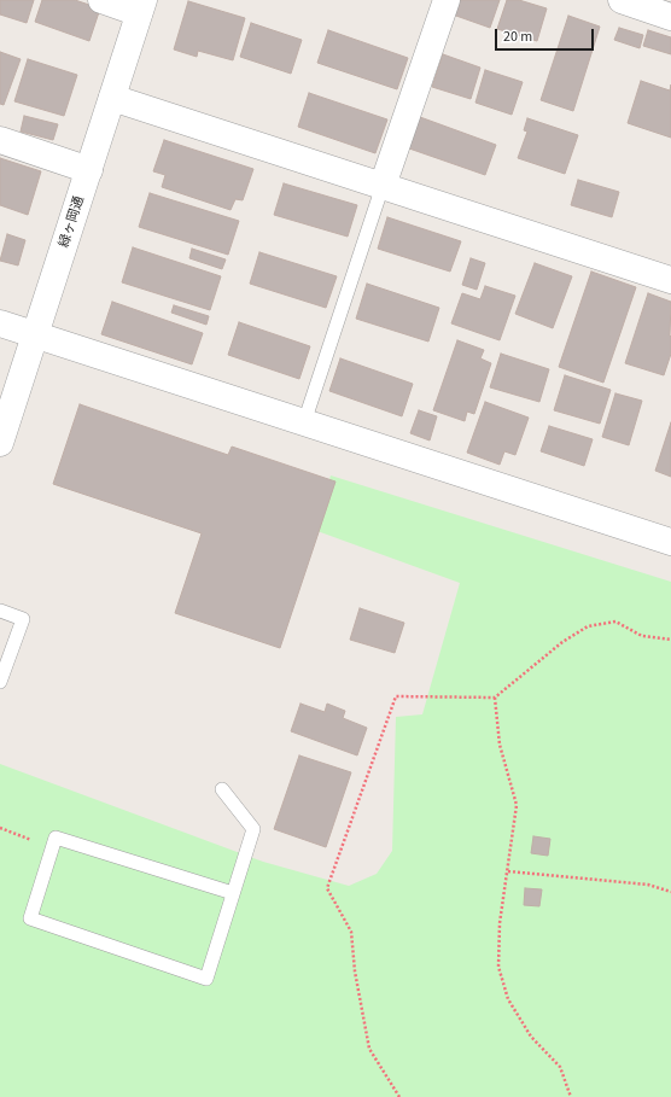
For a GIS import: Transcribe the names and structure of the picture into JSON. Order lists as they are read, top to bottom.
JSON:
{
  "streets": {
    "street": ["緑ヶ岡通"]
  },
  "scale_bar": "20 m"
}
